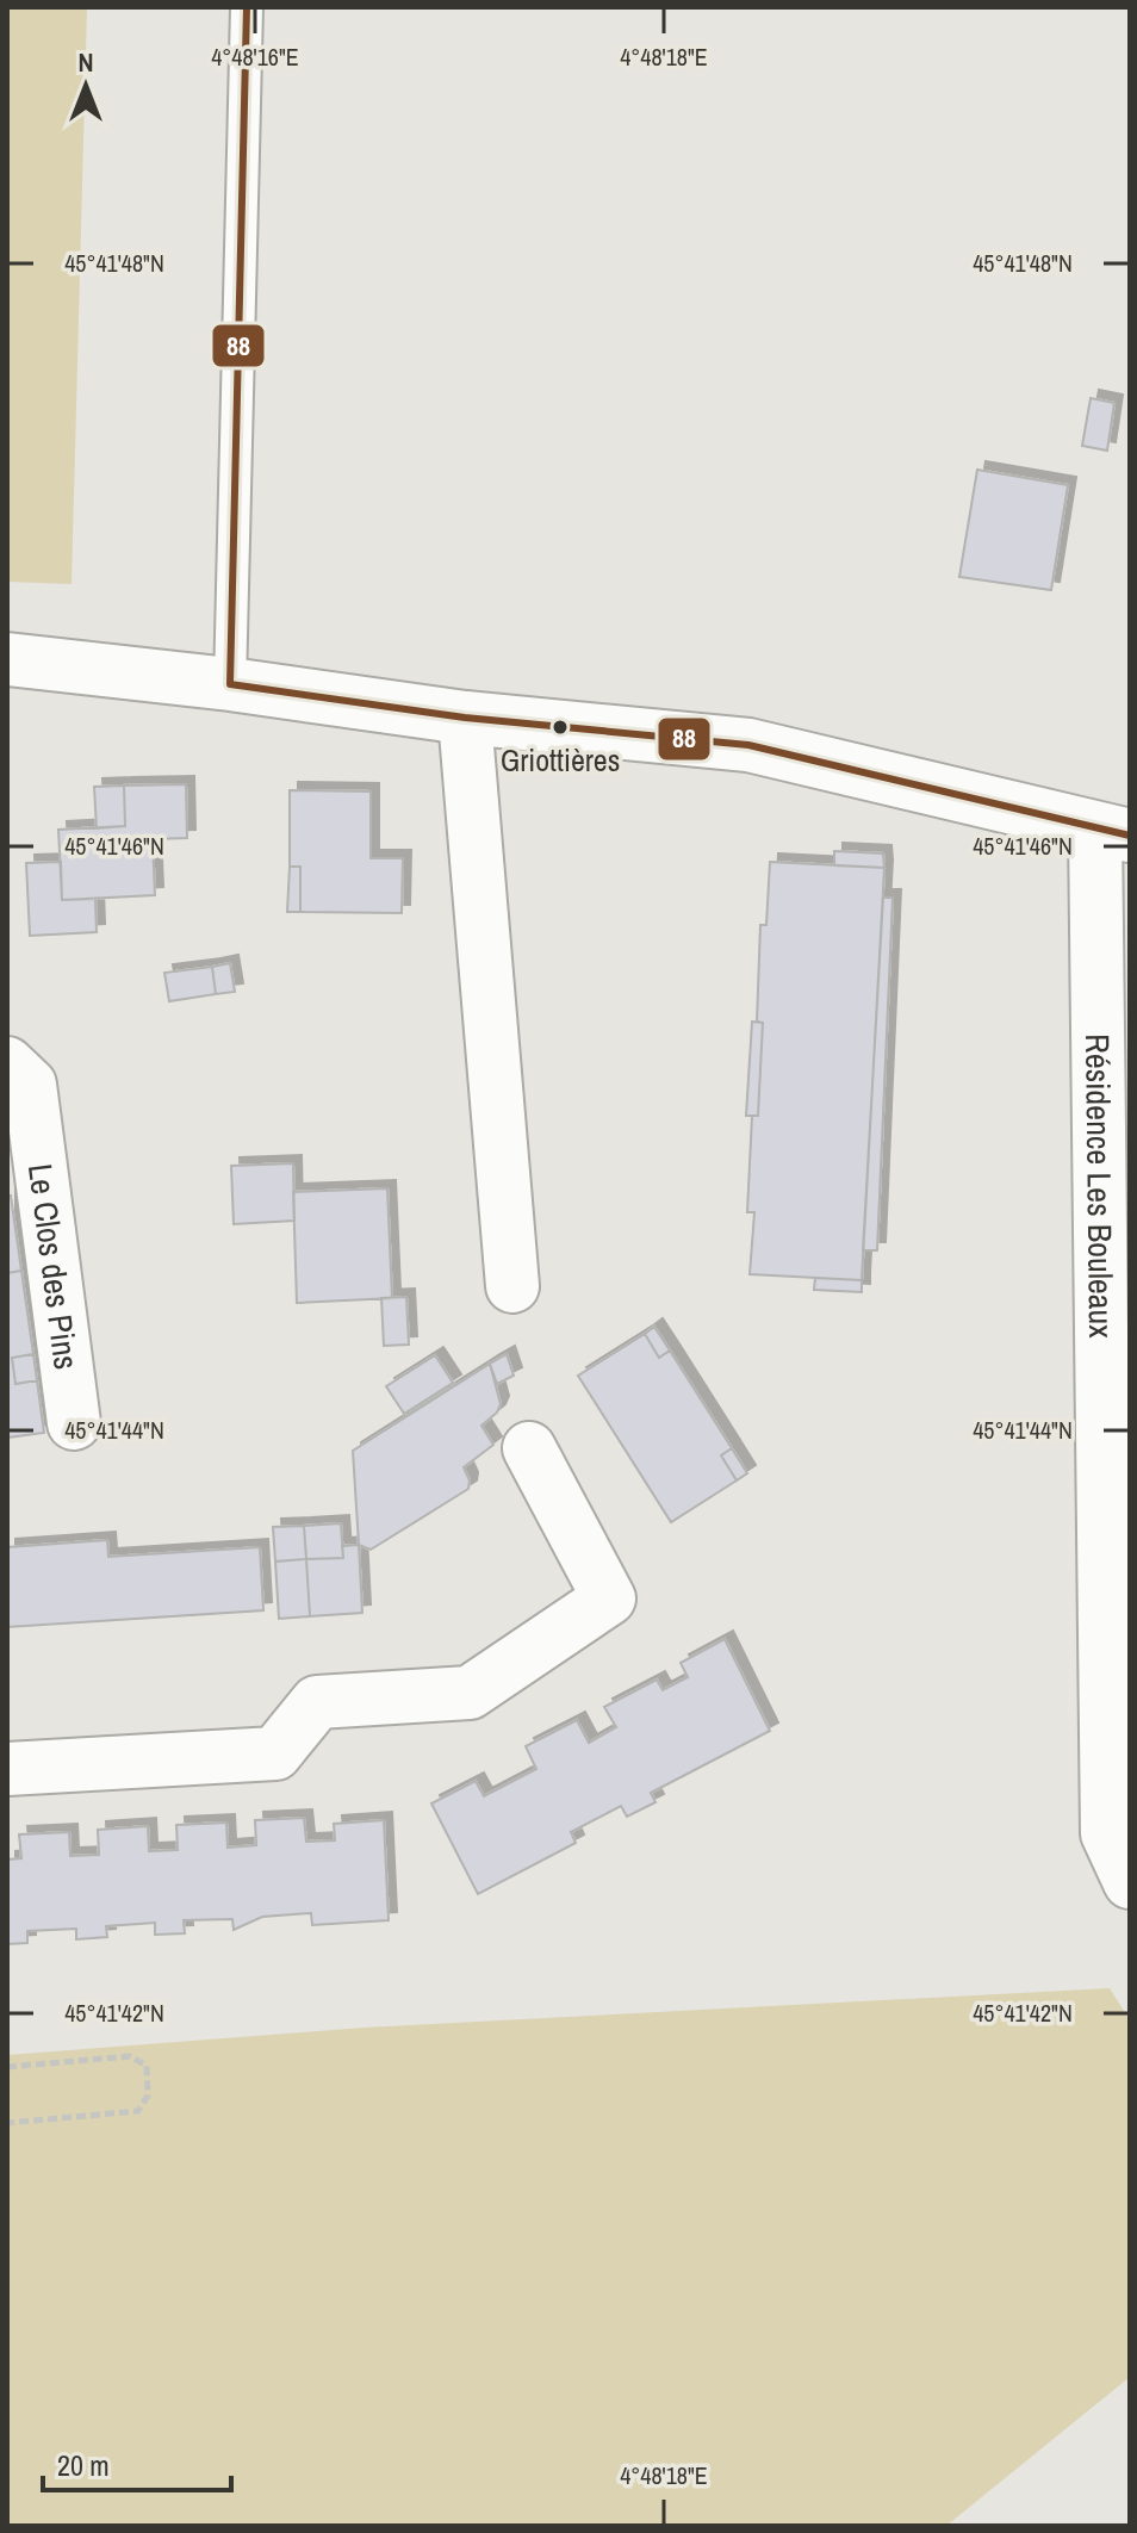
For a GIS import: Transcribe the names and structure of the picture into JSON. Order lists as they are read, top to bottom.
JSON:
{
  "streets": {
    "street": ["Résidence Les Bouleaux", "Le Clos des Pins"]
  },
  "places": ["Griottières"],
  "lines": ["transit line 88"],
  "scale_bar": "20 m",
  "north": "top",
  "coordinates": [
    "4°48'16\"E",
    "4°48'18\"E",
    "45°41'48\"N",
    "45°41'46\"N",
    "45°41'44\"N",
    "45°41'42\"N"
  ]
}
